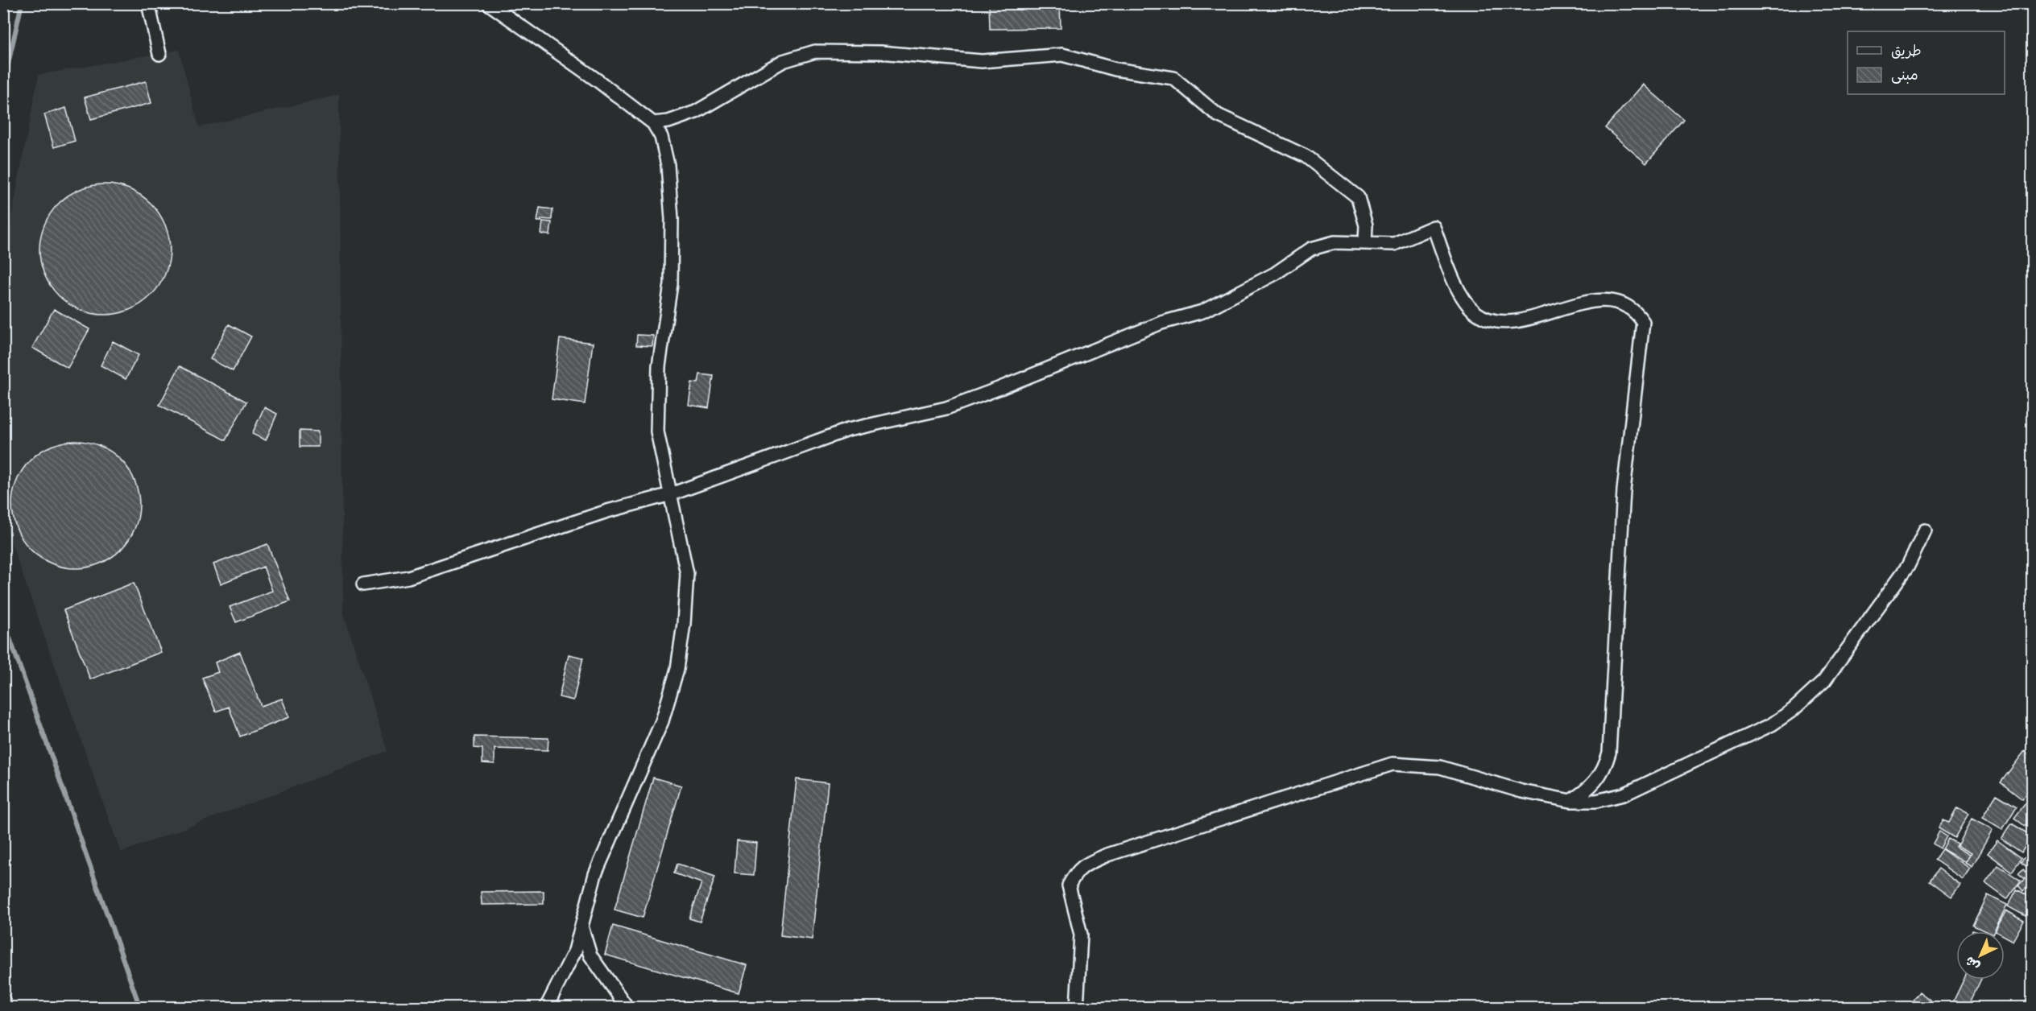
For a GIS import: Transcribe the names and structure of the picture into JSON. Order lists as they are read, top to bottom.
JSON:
{
  "legend": ["طريق", "مبنى"],
  "north": "bottom left"
}
